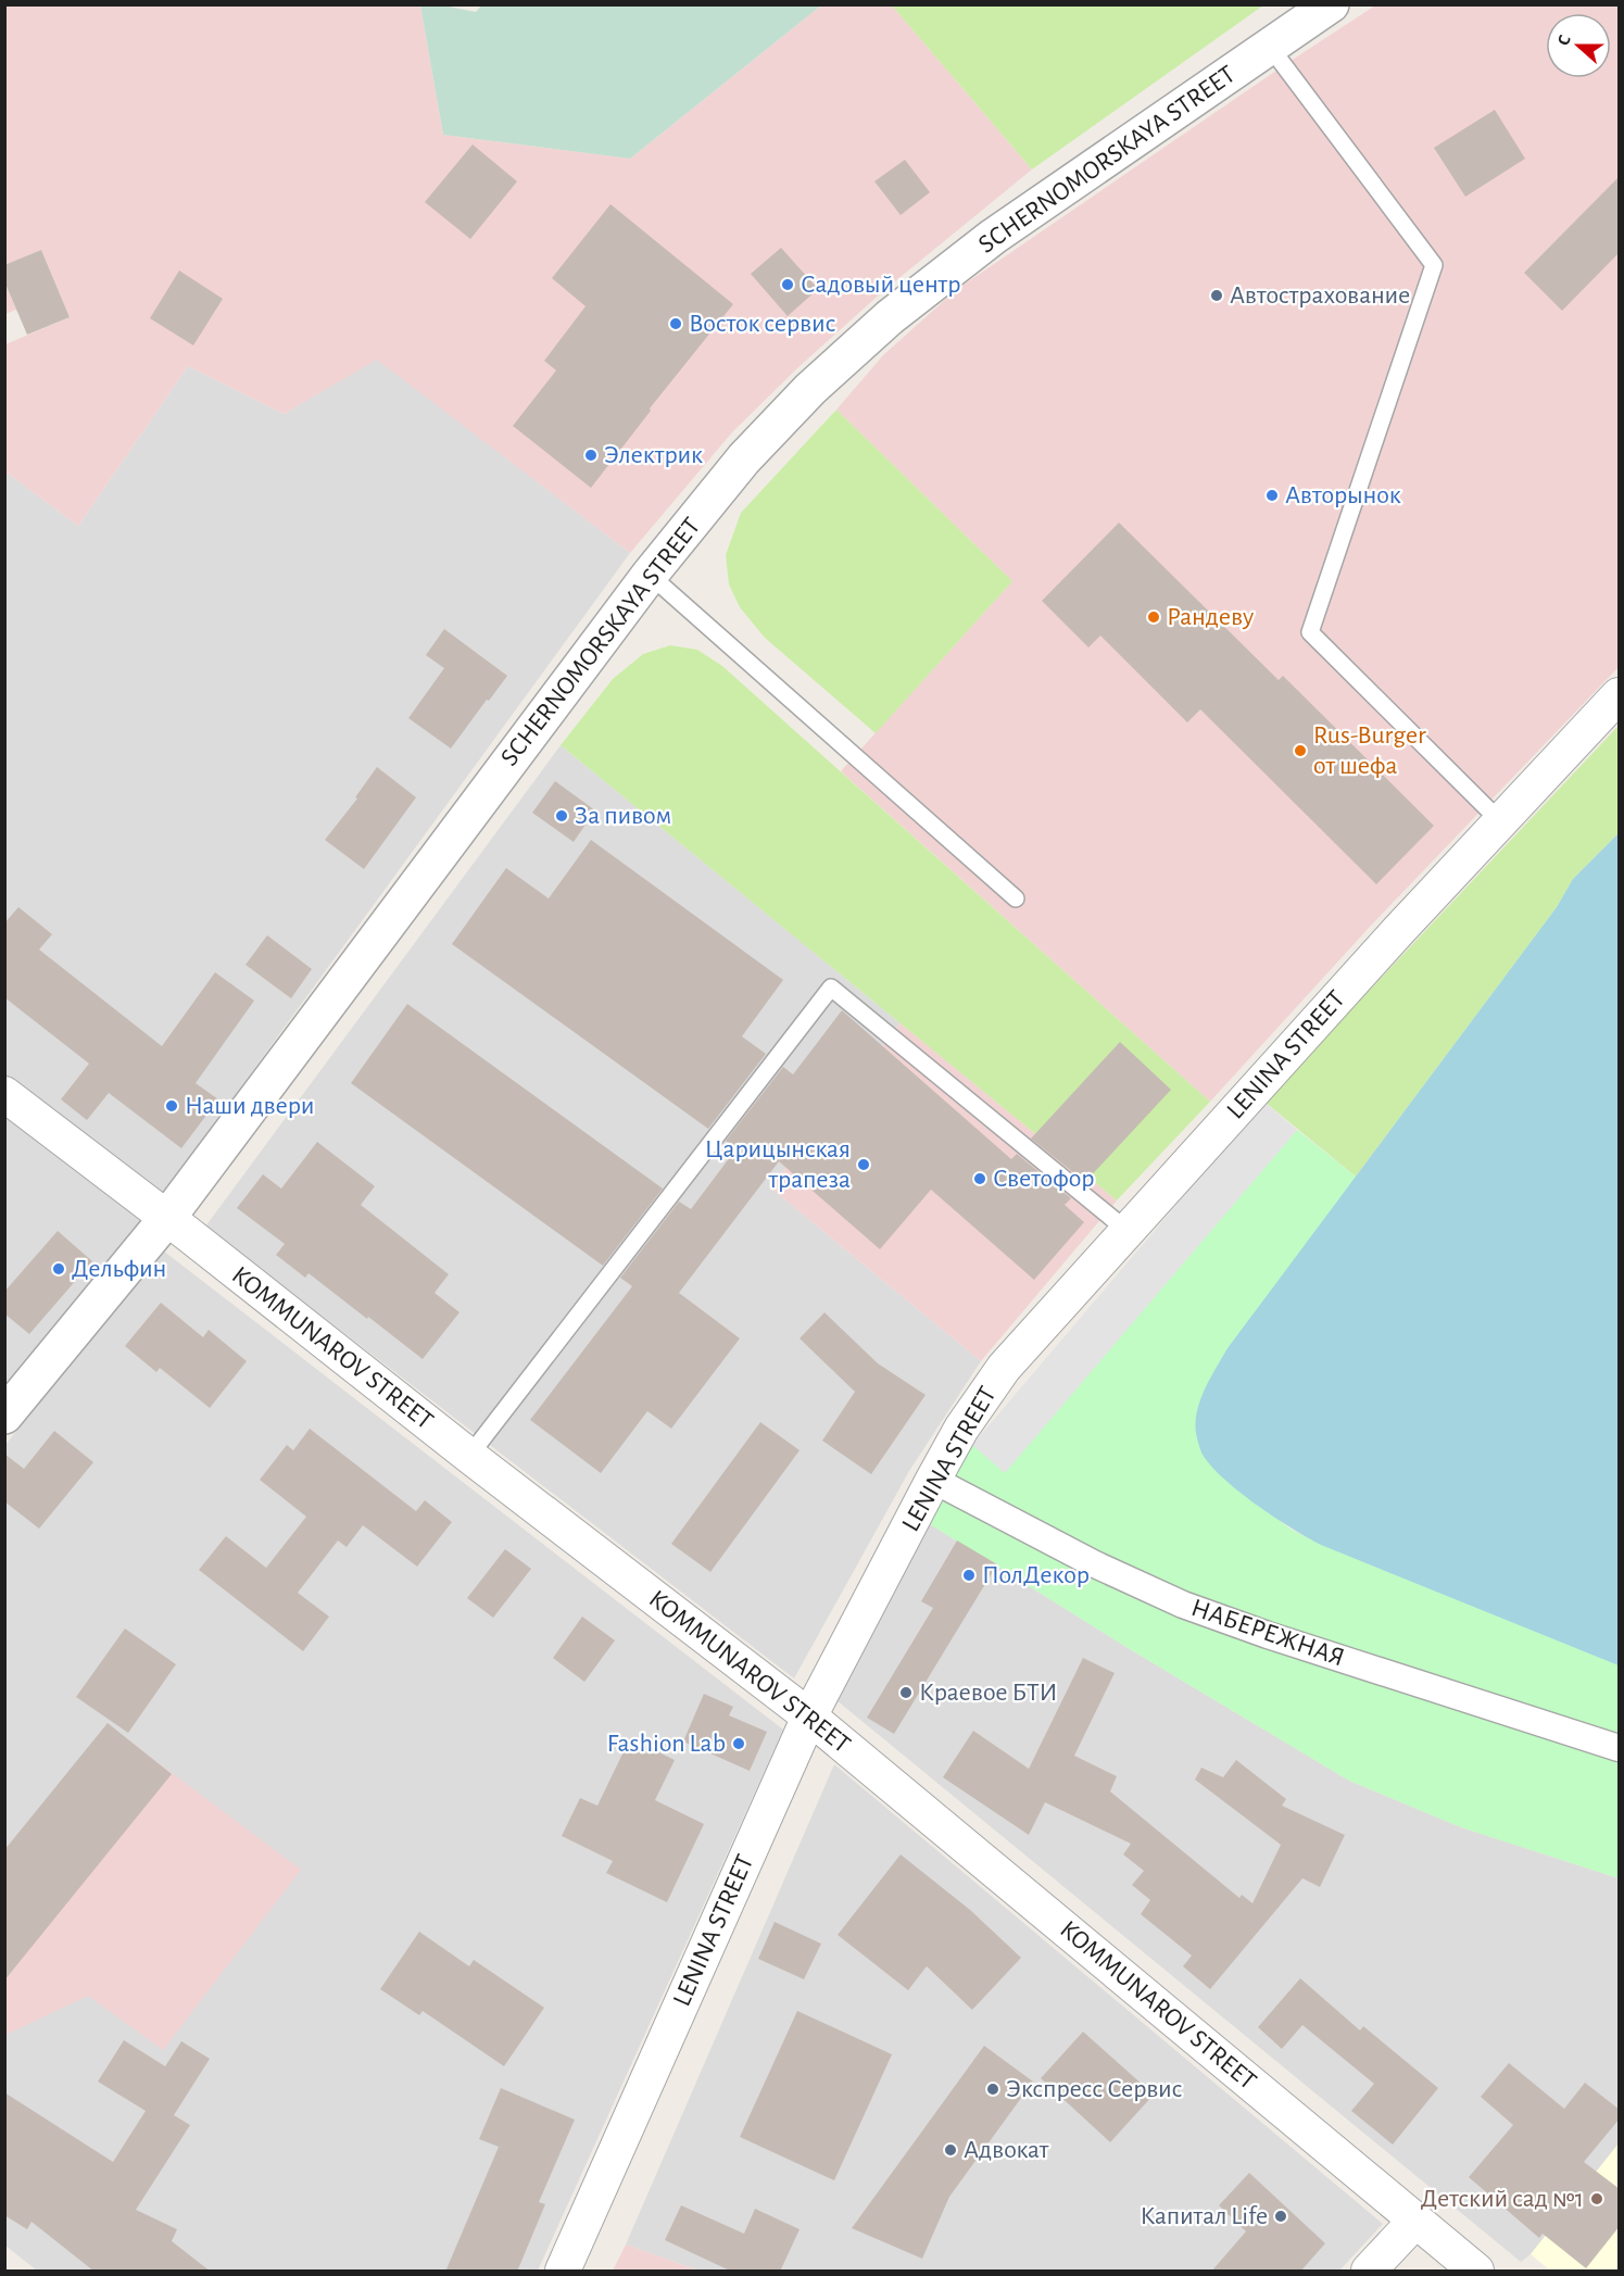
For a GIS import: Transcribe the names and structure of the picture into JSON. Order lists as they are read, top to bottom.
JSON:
{
  "streets": {
    "street": [
      "SСHERNOMORSKAYA STREET",
      "LENINA STREET",
      "KOMMUNAROV STREET",
      "НАБЕРЕЖНАЯ"
    ]
  },
  "crossings": [
    ["SСHERNOMORSKAYA STREET", "KOMMUNAROV STREET"],
    ["LENINA STREET", "KOMMUNAROV STREET"],
    ["LENINA STREET", "НАБЕРЕЖНАЯ"]
  ],
  "places": [
    "Садовый центр",
    "Автострахование",
    "Восток сервис",
    "Электрик",
    "Авторынок",
    "Рандеву",
    "Rus-Burger от шефа",
    "За пивом",
    "Наши двери",
    "Царицынская трапеза",
    "Светофор",
    "Дельфин",
    "ПолДекор",
    "Краевое БТИ",
    "Fashion Lab",
    "Экспресс Сервис",
    "Адвокат",
    "Детский сад №1",
    "Капитал Life"
  ],
  "north": "left"
}
